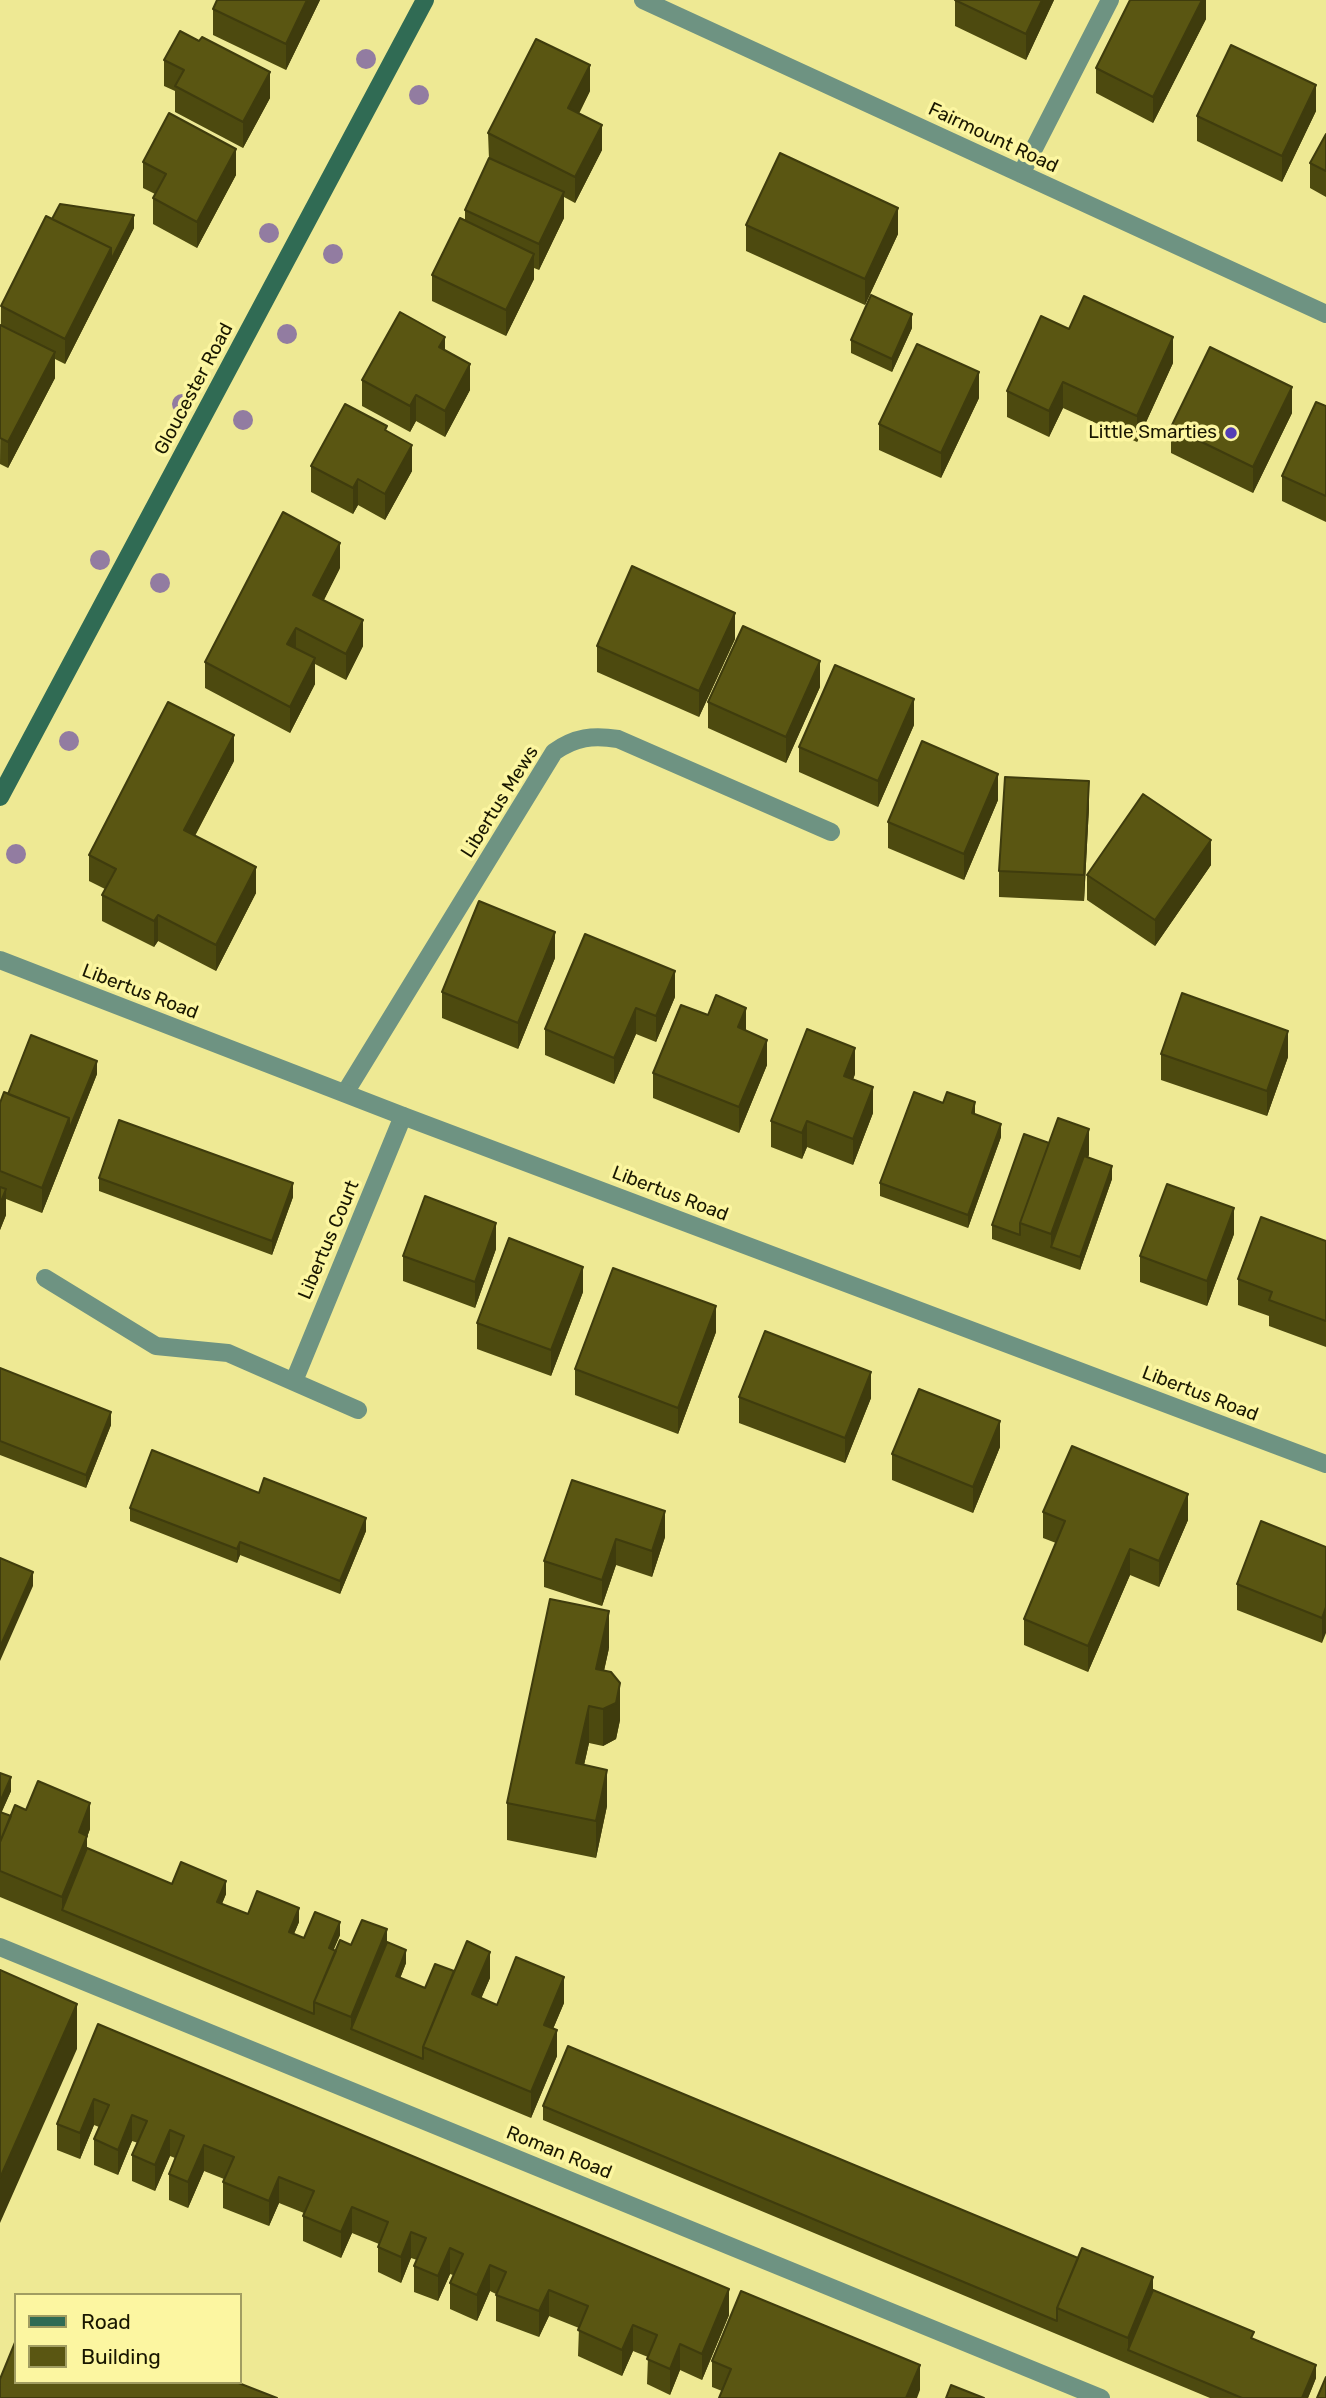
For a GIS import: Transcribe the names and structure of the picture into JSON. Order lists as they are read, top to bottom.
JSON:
{
  "streets": {
    "main road": ["Gloucester Road"],
    "street": [
      "Fairmount Road",
      "Libertus Mews",
      "Libertus Road",
      "Libertus Court",
      "Roman Road"
    ]
  },
  "crossings": [
    ["Libertus Mews", "Libertus Road"],
    ["Libertus Road", "Libertus Court"]
  ],
  "places": ["Little Smarties"],
  "legend": ["Road", "Building"]
}
